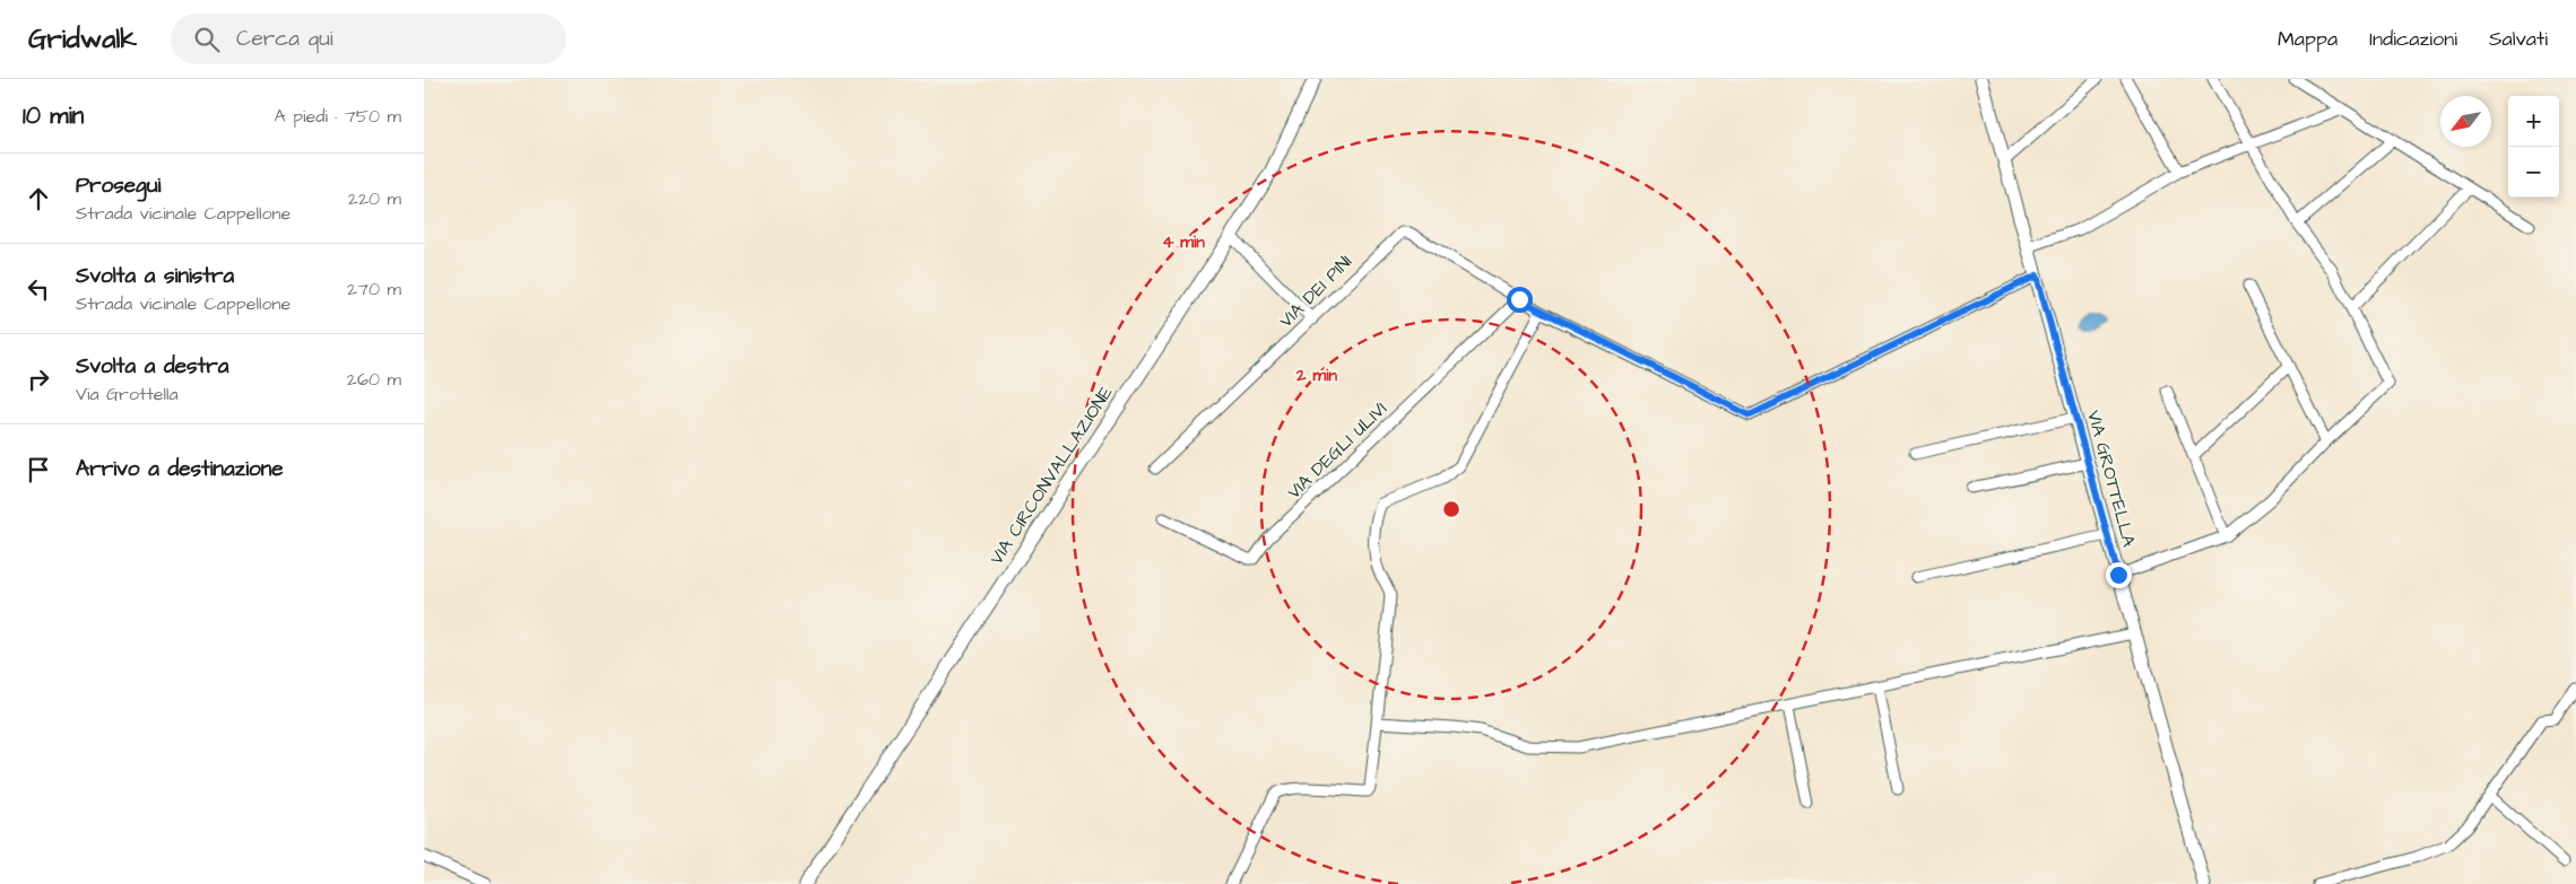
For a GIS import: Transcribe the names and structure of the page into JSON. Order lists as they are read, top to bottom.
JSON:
{
  "streets": {
    "main road": ["VIA CIRCONVALLAZIONE", "VIA GROTTELLA"],
    "street": ["VIA DEI PINI", "VIA DEGLI ULIVI"]
  },
  "crossings": [
    ["VIA DEI PINI", "VIA DEGLI ULIVI"]
  ],
  "north": "bottom left",
  "page": {
    "header": "Gridwalk",
    "search": "Cerca qui",
    "nav": ["Mappa", "Indicazioni", "Salvati"],
    "heading": ["10 min", "A piedi · 750 m"],
    "map_buttons": ["+", "−"],
    "list": [
      ["Prosegui", "Strada vicinale Cappellone", "220 m"],
      ["Svolta a sinistra", "Strada vicinale Cappellone", "270 m"],
      ["Svolta a destra", "Via Grottella", "260 m"],
      "Arrivo a destinazione"
    ]
  },
  "rings": ["4 min", "2 min"]
}
